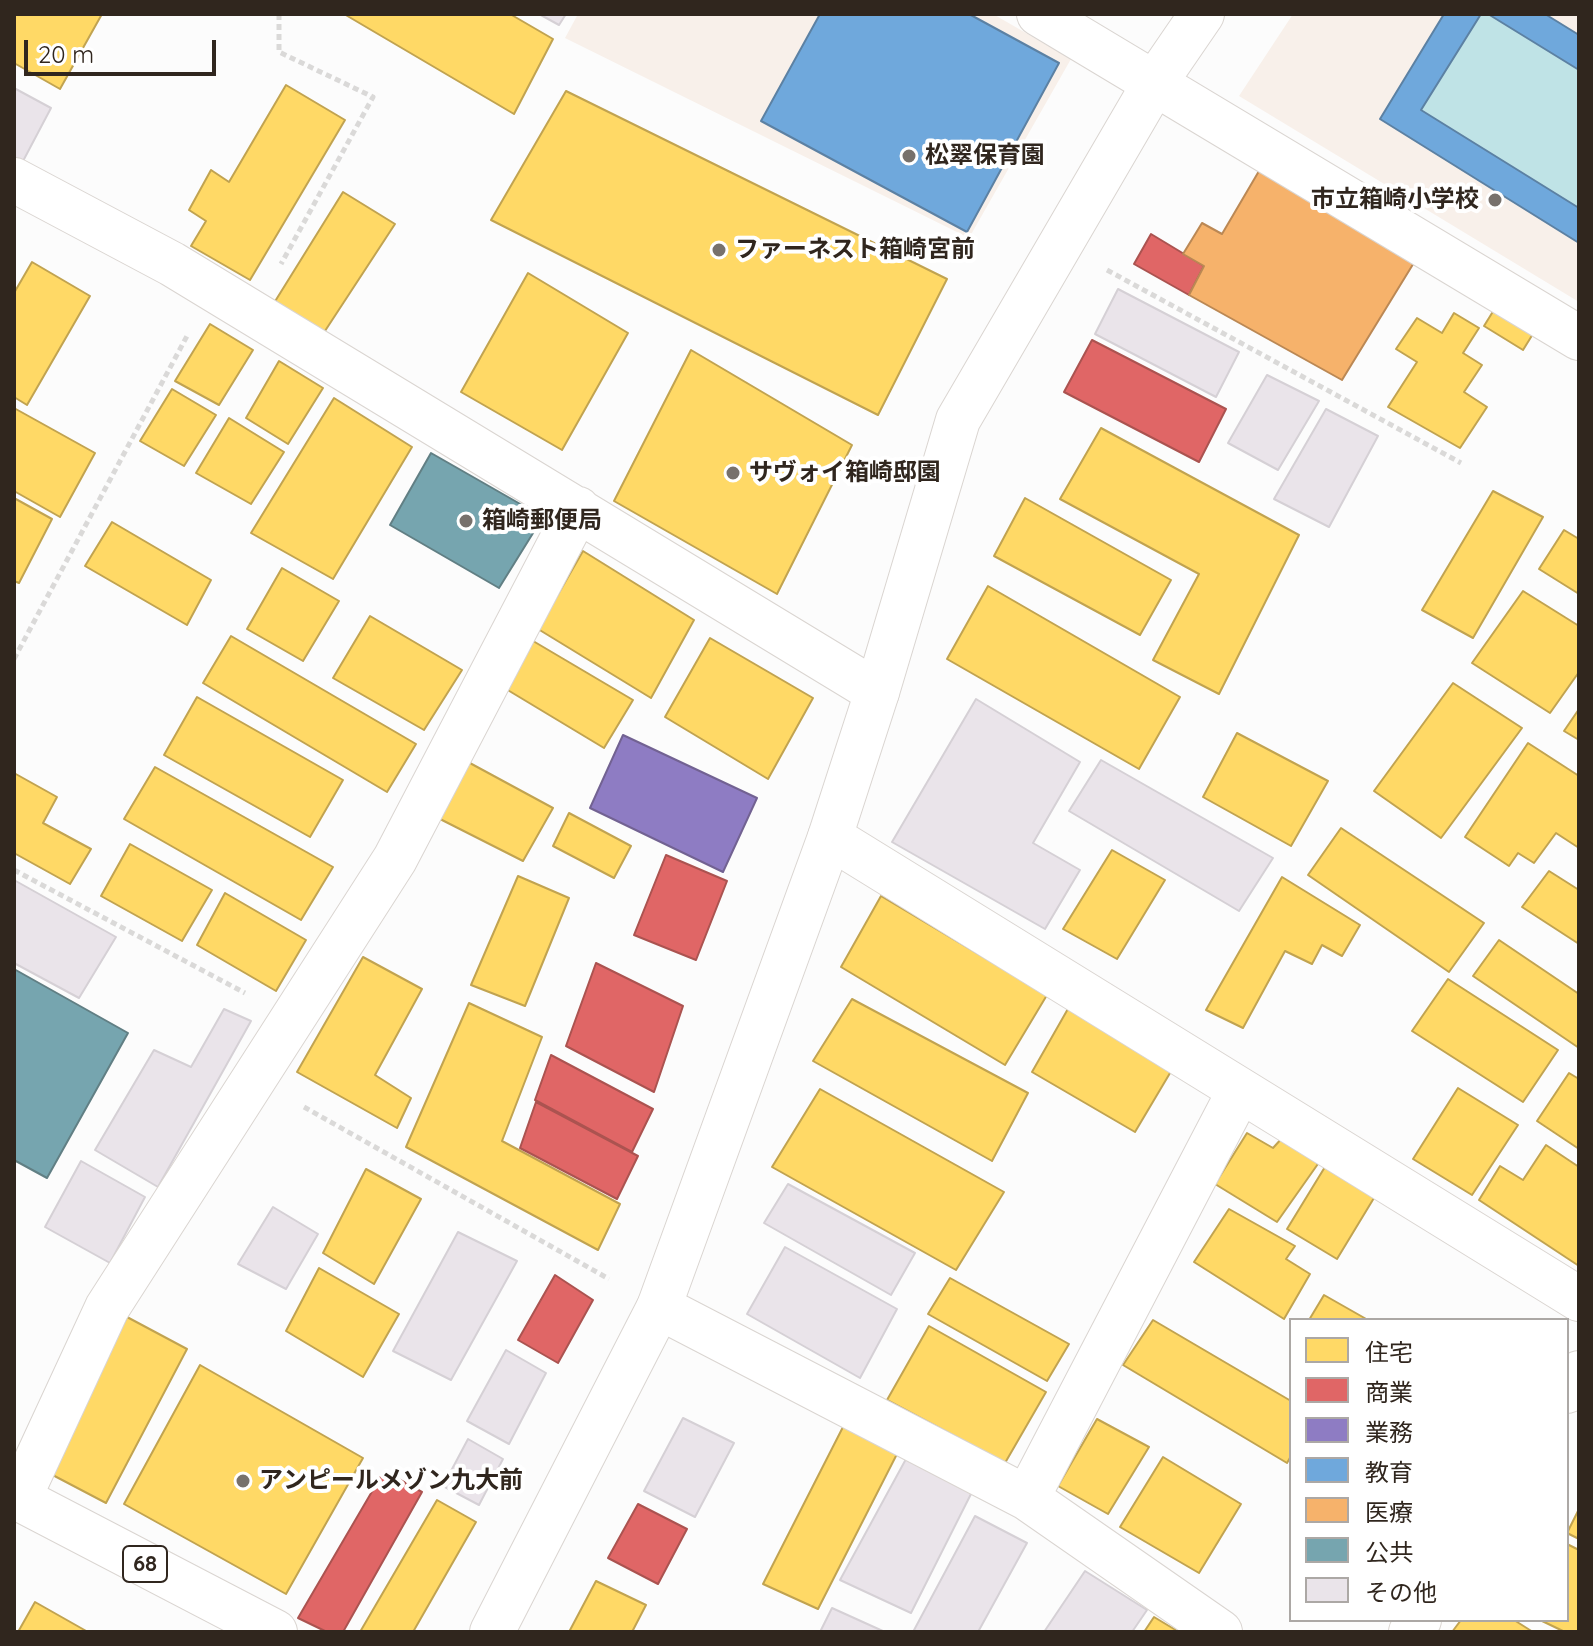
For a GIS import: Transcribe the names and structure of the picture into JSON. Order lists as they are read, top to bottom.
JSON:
{
  "streets": {
    "street": ["68"]
  },
  "places": [
    "松翠保育園",
    "市立箱崎小学校",
    "ファーネスト箱崎宮前",
    "サヴォイ箱崎邸園",
    "箱崎郵便局",
    "アンピールメゾン九大前"
  ],
  "legend": [
    "住宅",
    "商業",
    "業務",
    "教育",
    "医療",
    "公共",
    "その他"
  ],
  "scale_bar": "20 m"
}
